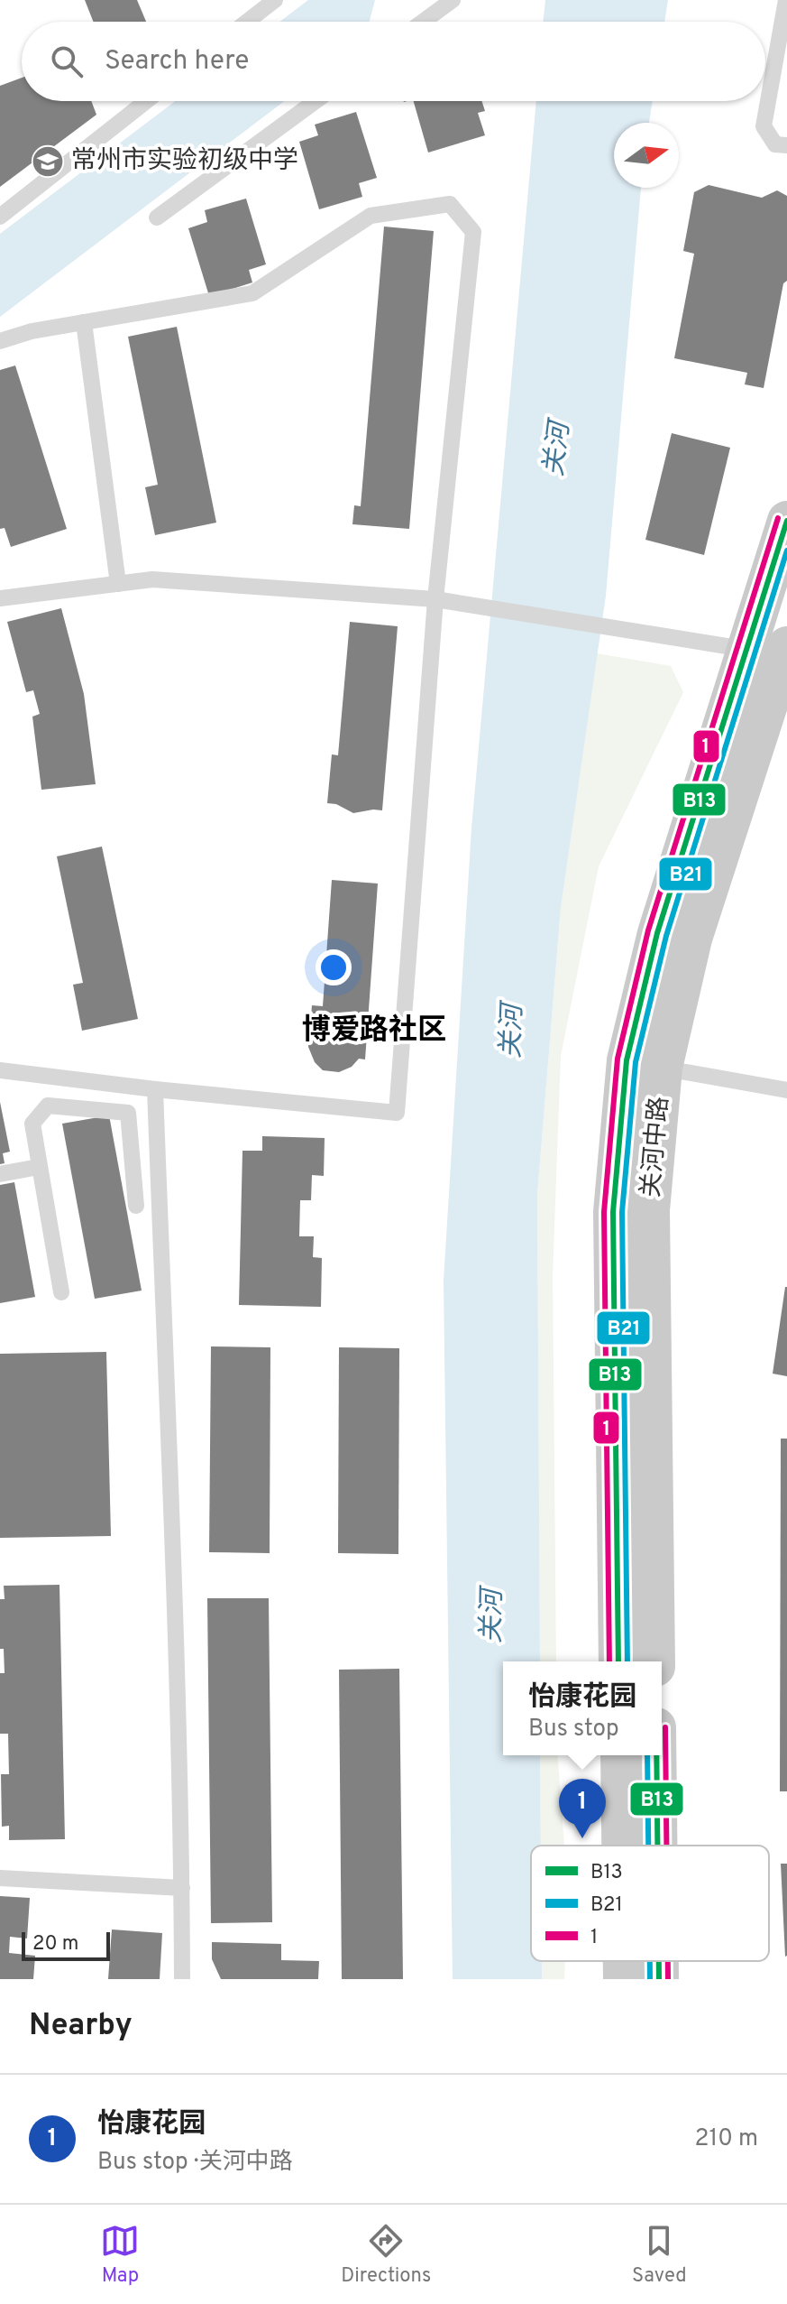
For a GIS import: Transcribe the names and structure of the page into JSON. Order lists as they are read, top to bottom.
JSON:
{
  "streets": {
    "main road": ["关河中路"]
  },
  "districts": ["博爱路社区"],
  "water": ["关河"],
  "places": {
    "school or university": ["常州市实验初级中学"]
  },
  "lines": ["transit line 1", "transit line B13", "transit line B21"],
  "legend": ["B13", "B21", "1"],
  "scale_bar": "20 m",
  "north": "right",
  "page": {
    "search": "Search here",
    "popup": ["怡康花园", "Bus stop"],
    "pins": "1",
    "scale": "20 m",
    "heading": "Nearby",
    "list": [
      {
        "mark": "1",
        "name": "怡康花园",
        "note": "Bus stop · 关河中路",
        "value": "210 m"
      }
    ],
    "nav": ["Map", "Directions", "Saved"]
  }
}
